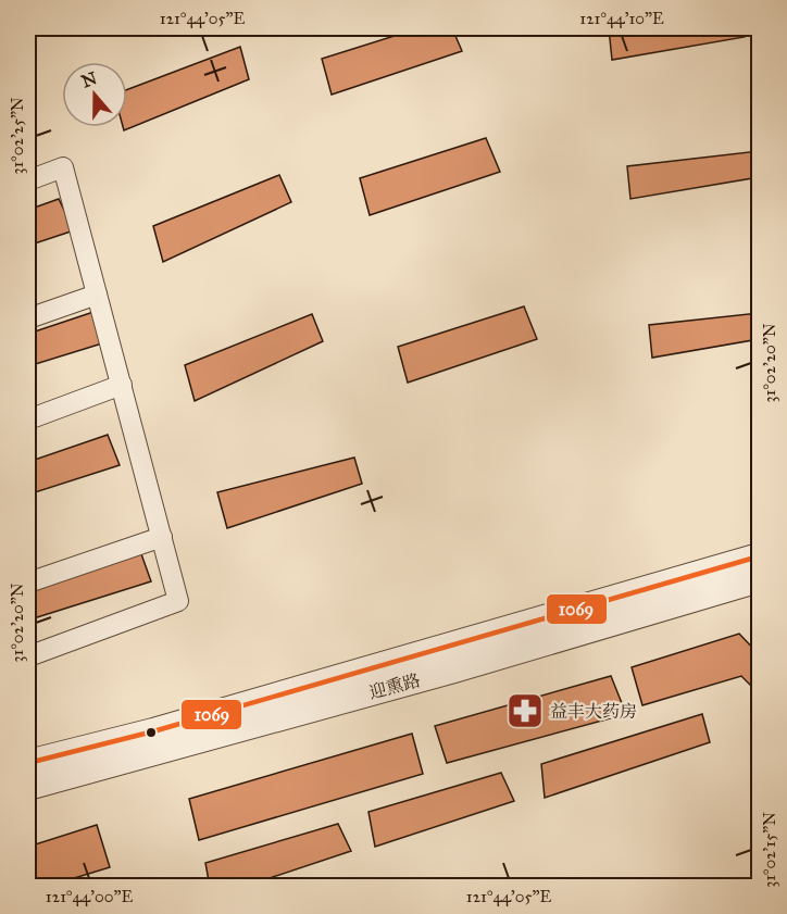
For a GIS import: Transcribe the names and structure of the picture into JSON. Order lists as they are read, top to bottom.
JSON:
{
  "streets": {
    "street": ["迎熏路"]
  },
  "places": {
    "pharmacy": ["益丰大药房"]
  },
  "lines": ["transit line 1069"],
  "north": "top",
  "coordinates": [
    "121°44'05\"E",
    "121°44'10\"E",
    "31°02'25\"N",
    "31°02'20\"N",
    "31°02'15\"N",
    "121°44'00\"E"
  ]
}
